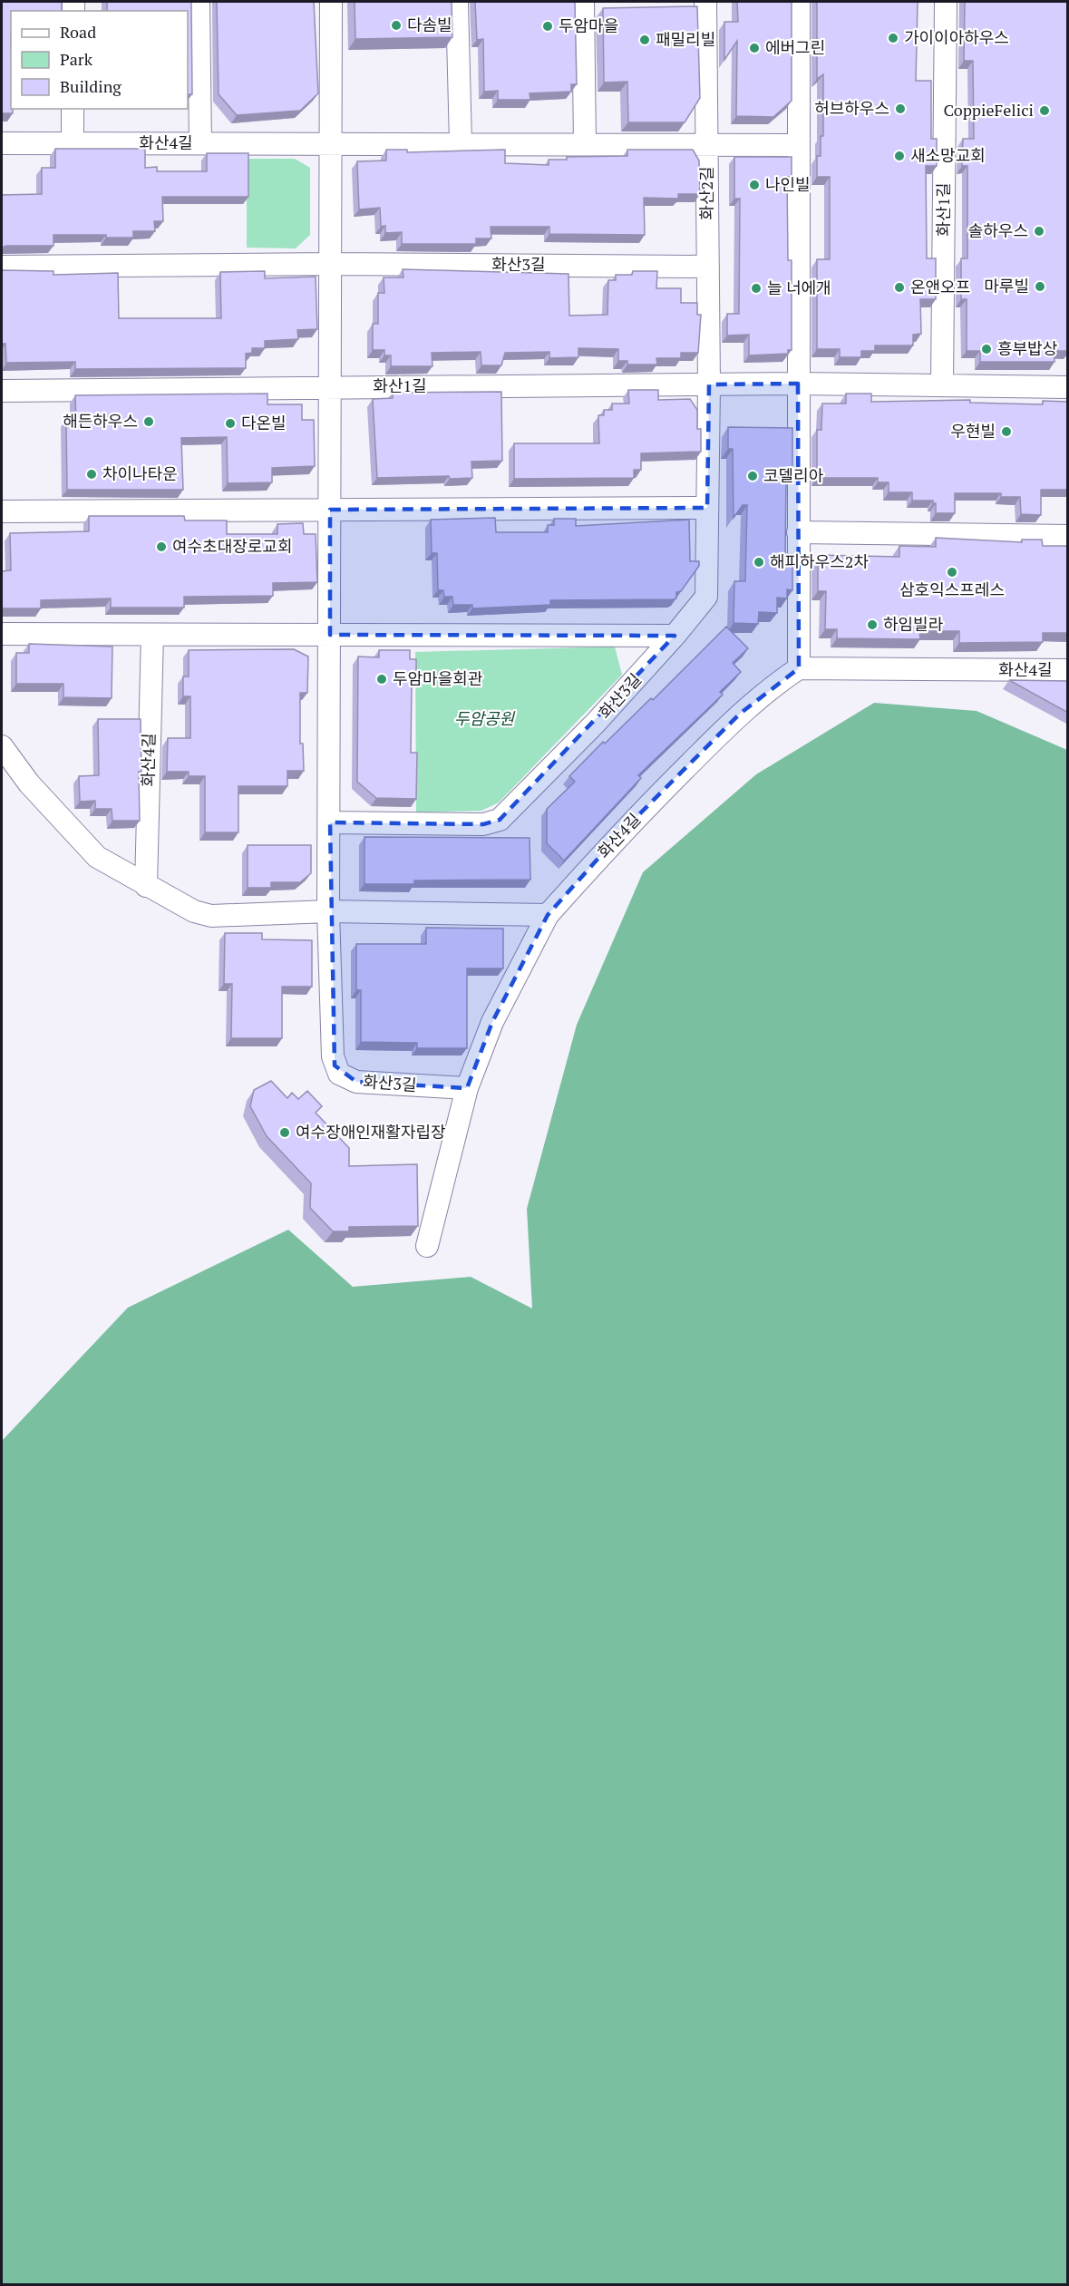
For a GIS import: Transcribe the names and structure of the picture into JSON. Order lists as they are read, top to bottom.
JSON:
{
  "streets": {
    "street": [
      "화산4길",
      "화산2길",
      "화산1길",
      "화산3길"
    ]
  },
  "crossings": [
    ["화산4길", "화산3길"],
    ["화산2길", "화산1길"],
    ["화산2길", "화산3길"],
    ["화산1길", "화산3길"]
  ],
  "parks": ["두암공원"],
  "places": [
    "다솜빌",
    "두암마을",
    "가이이아하우스",
    "패밀리빌",
    "에버그린",
    "허브하우스",
    "CoppieFelici",
    "새소망교회",
    "나인빌",
    "솔하우스",
    "마루빌",
    "온앤오프",
    "늘 너에개",
    "흥부밥상",
    "해든하우스",
    "다온빌",
    "우현빌",
    "차이나타운",
    "코델리아",
    "여수초대장로교회",
    "해피하우스2차",
    "삼호익스프레스",
    "하임빌라",
    "두암마을회관",
    "여수장애인재활자립장"
  ],
  "legend": ["Road", "Park", "Building"]
}
